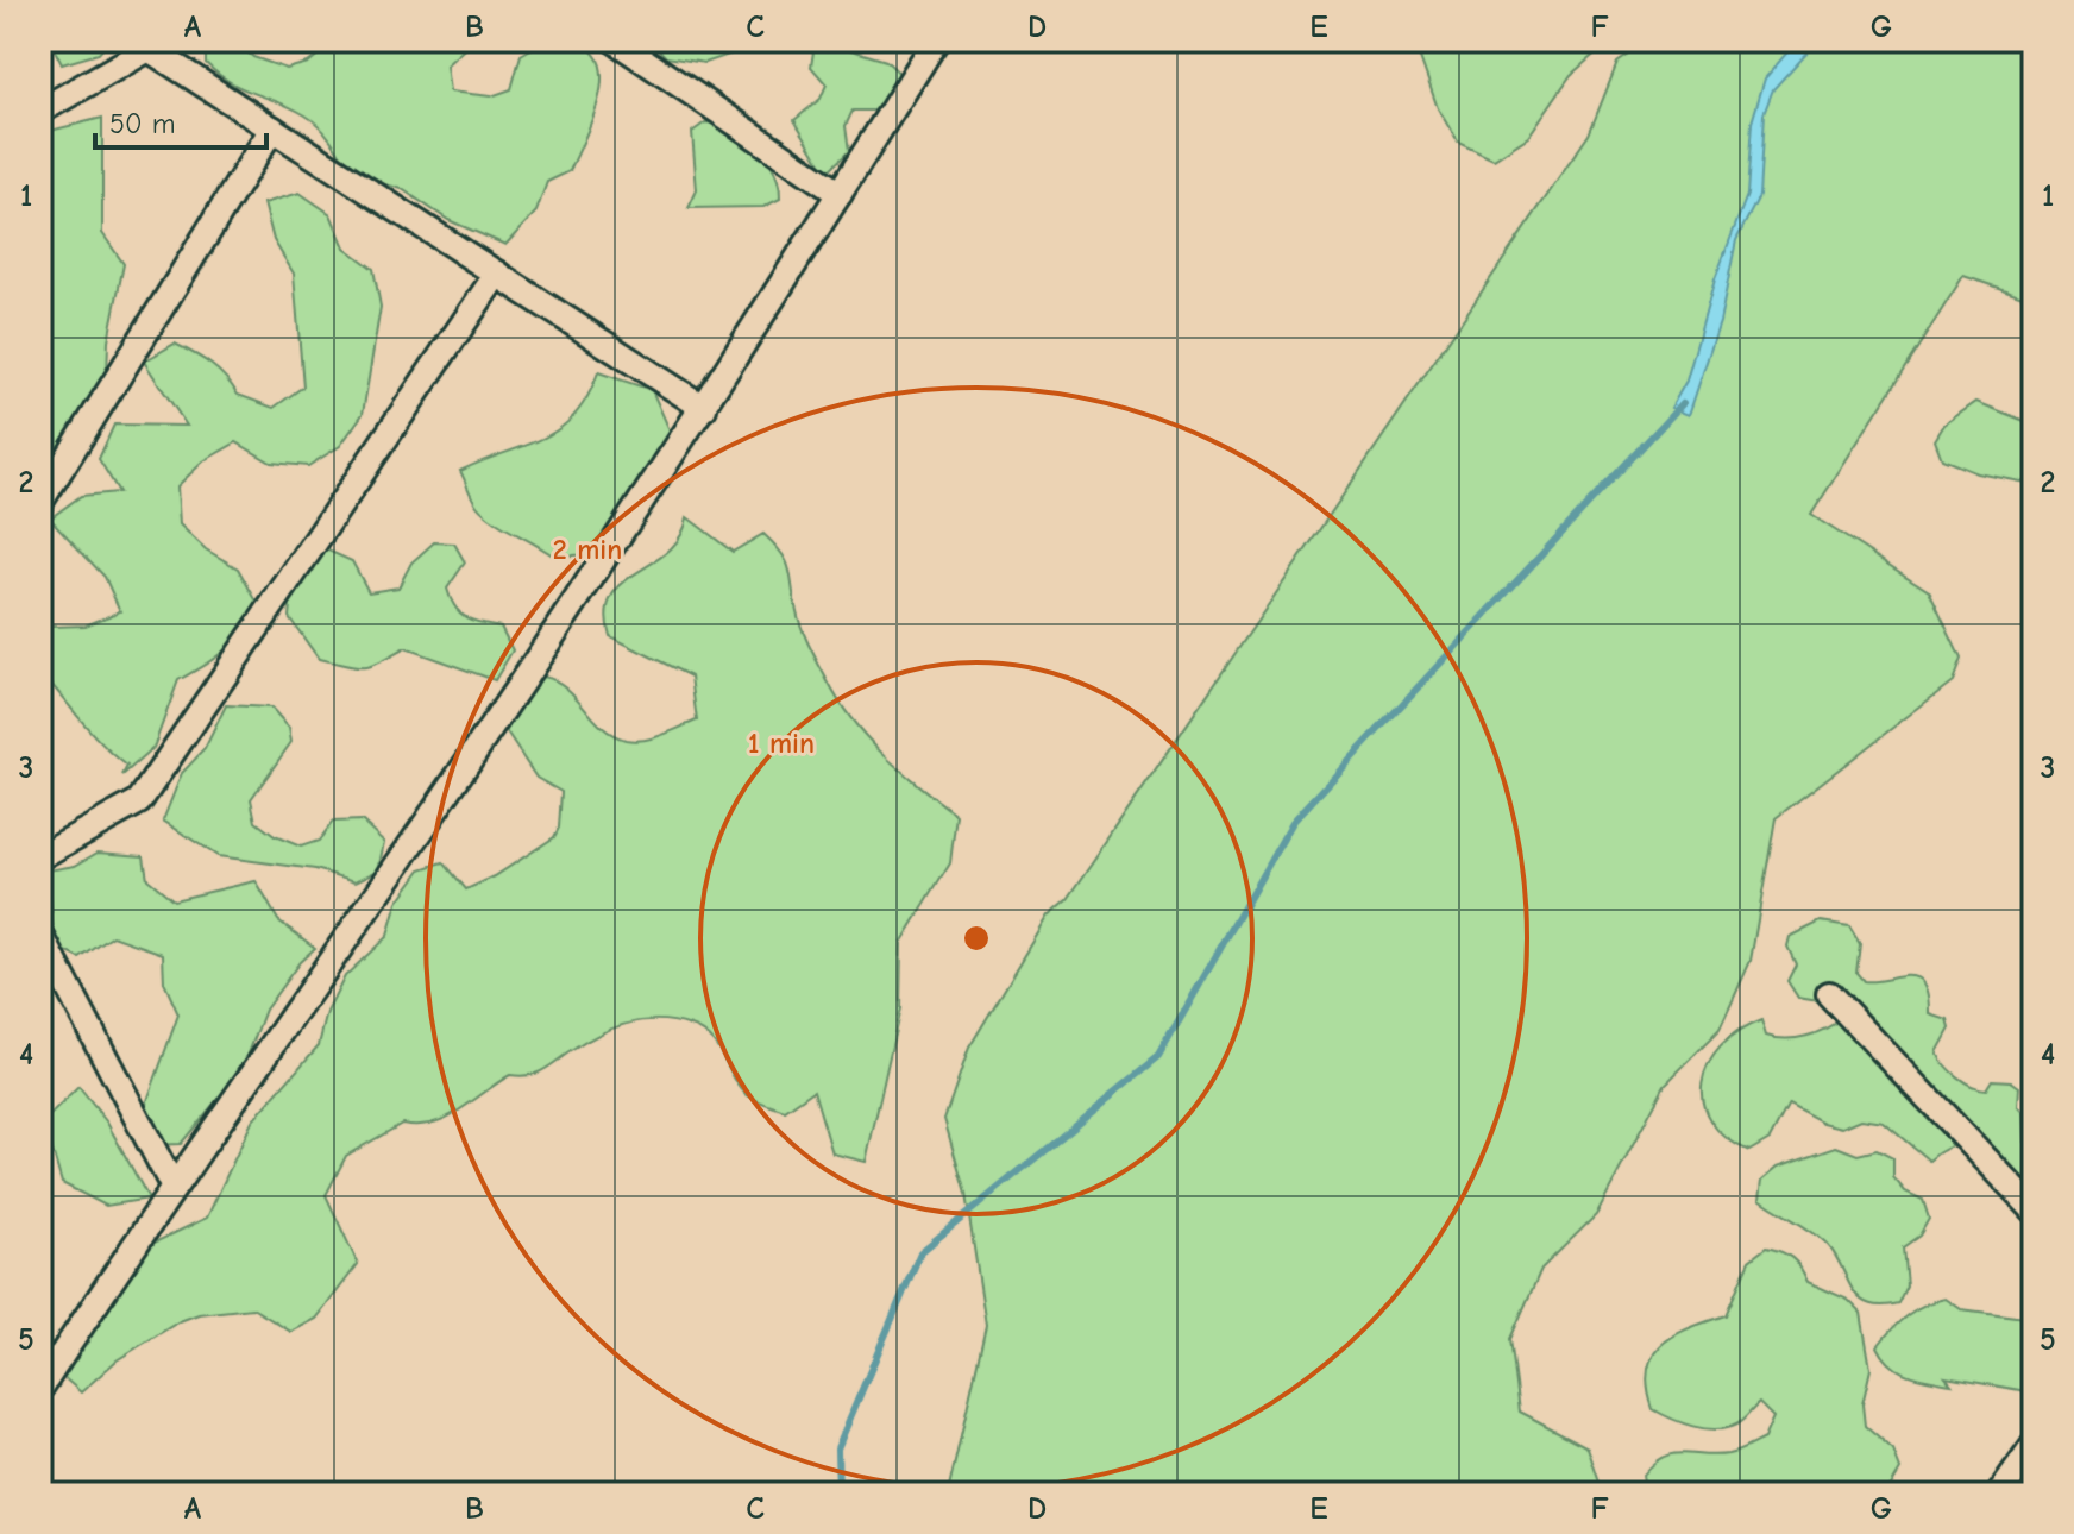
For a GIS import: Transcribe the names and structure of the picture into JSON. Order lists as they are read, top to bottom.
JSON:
{
  "scale_bar": "50 m",
  "grid": {
    "columns": [
      "A",
      "B",
      "C",
      "D",
      "E",
      "F",
      "G"
    ],
    "rows": [
      "1",
      "2",
      "3",
      "4",
      "5"
    ]
  },
  "rings": ["2 min", "1 min"]
}
